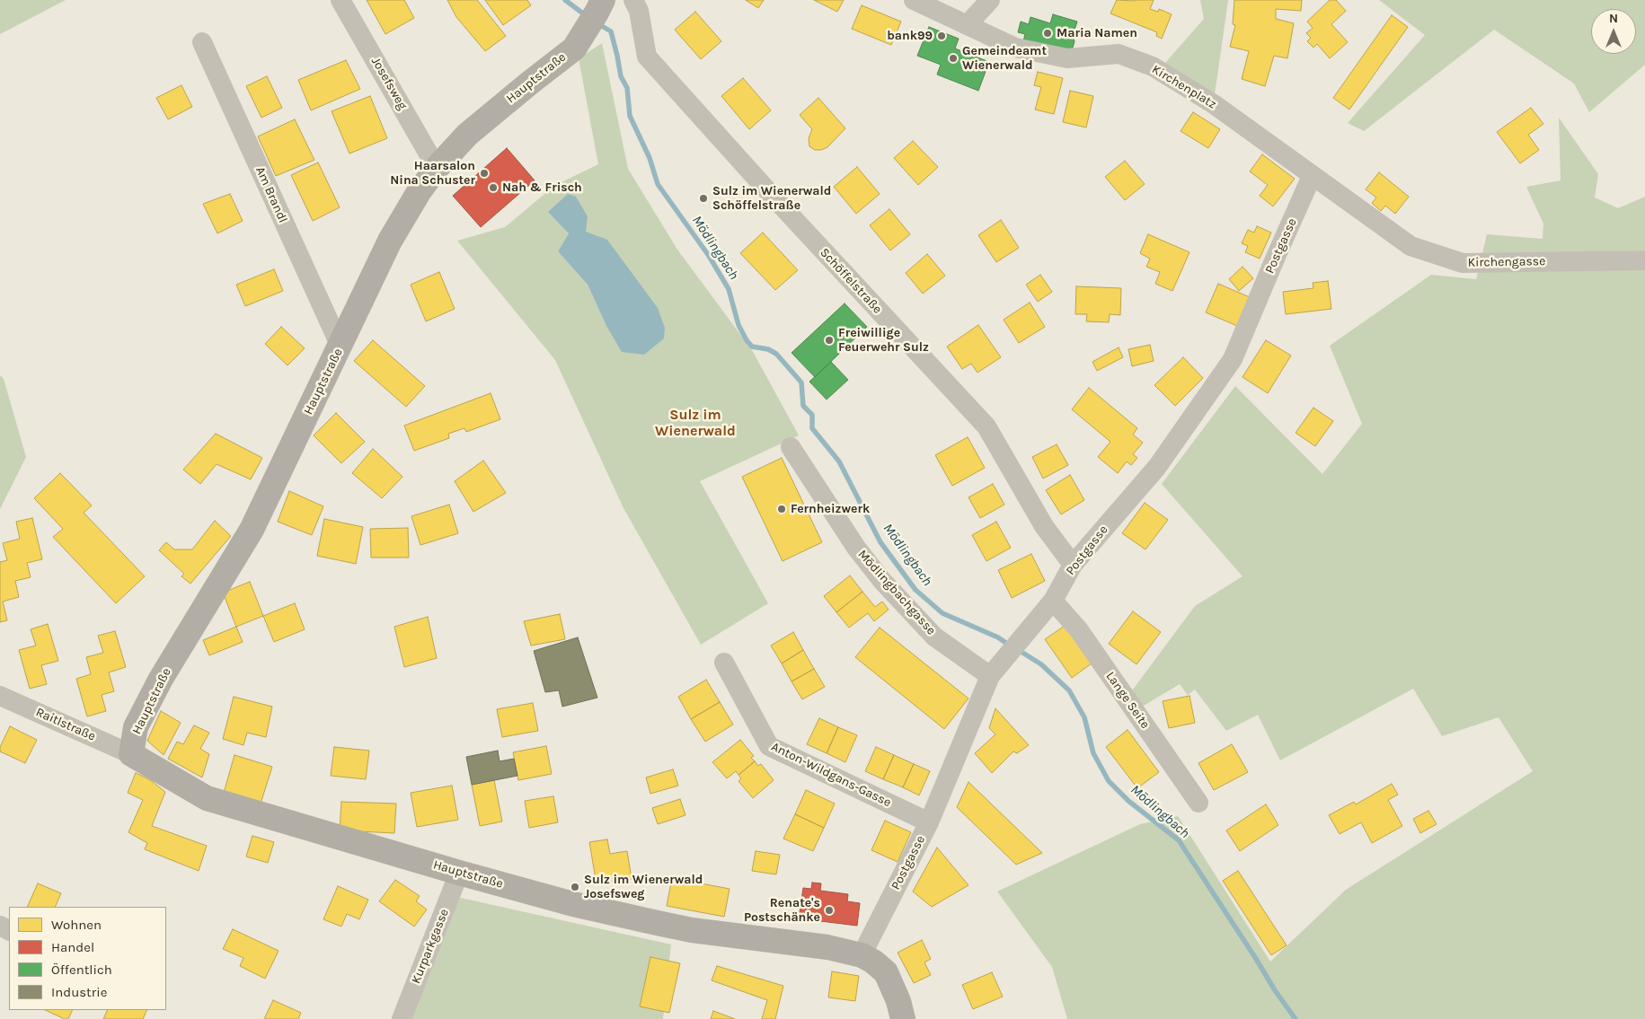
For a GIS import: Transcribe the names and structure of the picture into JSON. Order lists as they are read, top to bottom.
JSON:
{
  "streets": {
    "main road": ["Hauptstraße"],
    "street": [
      "Josefsweg",
      "Kirchenplatz",
      "Am Brandl",
      "Postgasse",
      "Kirchengasse",
      "Schöffelstraße",
      "Mödlingbachgasse",
      "Lange Seite",
      "Raitlstraße",
      "Anton-Wildgans-Gasse",
      "Kurparkgasse"
    ]
  },
  "crossings": [
    ["Hauptstraße", "Josefsweg"],
    ["Hauptstraße", "Am Brandl"],
    ["Hauptstraße", "Postgasse"],
    ["Hauptstraße", "Raitlstraße"],
    ["Hauptstraße", "Kurparkgasse"],
    ["Kirchenplatz", "Postgasse"],
    ["Kirchenplatz", "Kirchengasse"],
    ["Postgasse", "Kirchengasse"],
    ["Postgasse", "Schöffelstraße"],
    ["Postgasse", "Mödlingbachgasse"],
    ["Postgasse", "Lange Seite"],
    ["Postgasse", "Anton-Wildgans-Gasse"]
  ],
  "districts": ["Sulz im Wienerwald"],
  "water": ["Mödlingbach"],
  "places": [
    "Maria Namen",
    "bank99",
    "Gemeindeamt Wienerwald",
    "Haarsalon Nina Schuster",
    "Nah & Frisch",
    "Sulz im Wienerwald Schöffelstraße",
    "Freiwillige Feuerwehr Sulz",
    "Fernheizwerk",
    "Sulz im Wienerwald Josefsweg",
    "Renate's Postschänke"
  ],
  "legend": [
    "Wohnen",
    "Handel",
    "Öffentlich",
    "Industrie"
  ],
  "north": "top"
}
